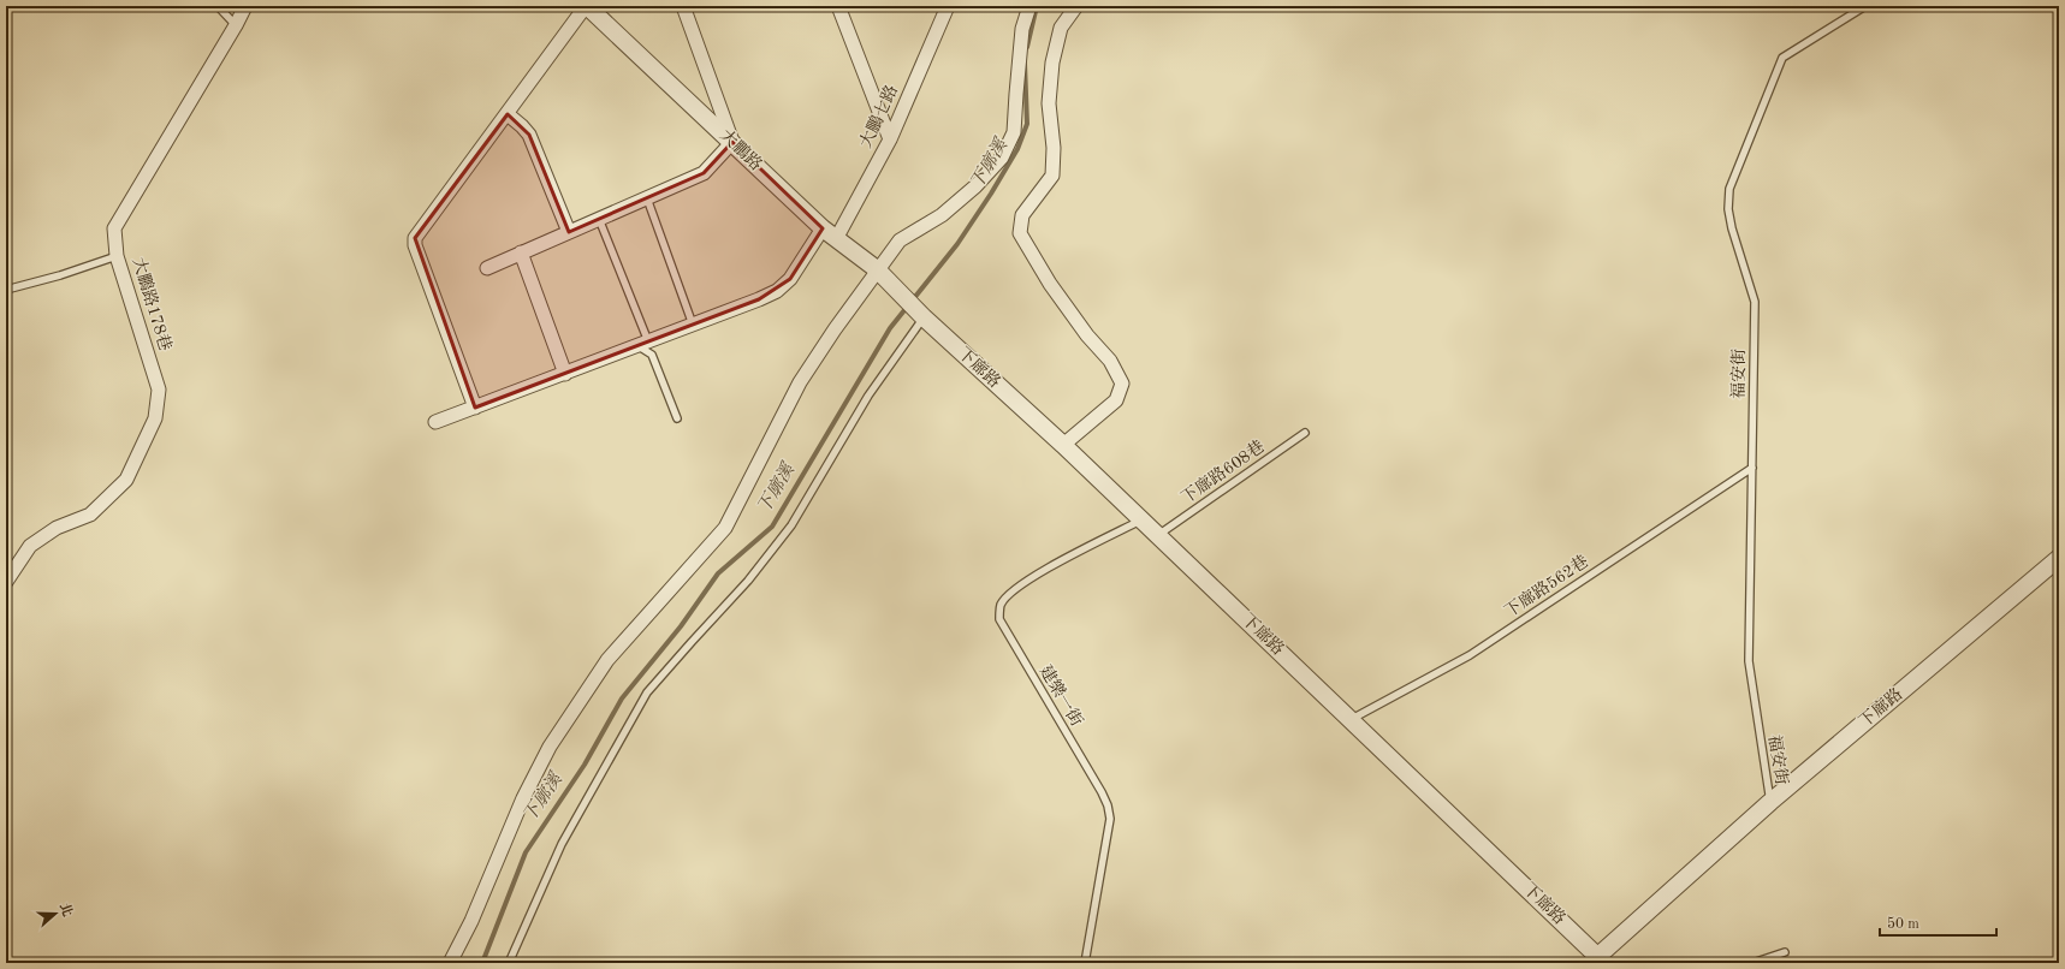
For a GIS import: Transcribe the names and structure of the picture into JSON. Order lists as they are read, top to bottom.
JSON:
{
  "streets": {
    "street": [
      "大鵬七路",
      "大鵬路",
      "大鵬路178巷",
      "下廍路"
    ],
    "lane": [
      "福安街",
      "下廍路608巷",
      "下廍路562巷",
      "建樂一街"
    ]
  },
  "crossings": [
    ["大鵬七路", "大鵬路"],
    ["大鵬路", "下廍路"],
    ["下廍路", "福安街"],
    ["下廍路", "下廍路608巷"],
    ["下廍路", "下廍路562巷"],
    ["下廍路", "建樂一街"],
    ["福安街", "下廍路562巷"]
  ],
  "water": ["下廓溪"],
  "scale_bar": "50 m",
  "north": "right"
}
